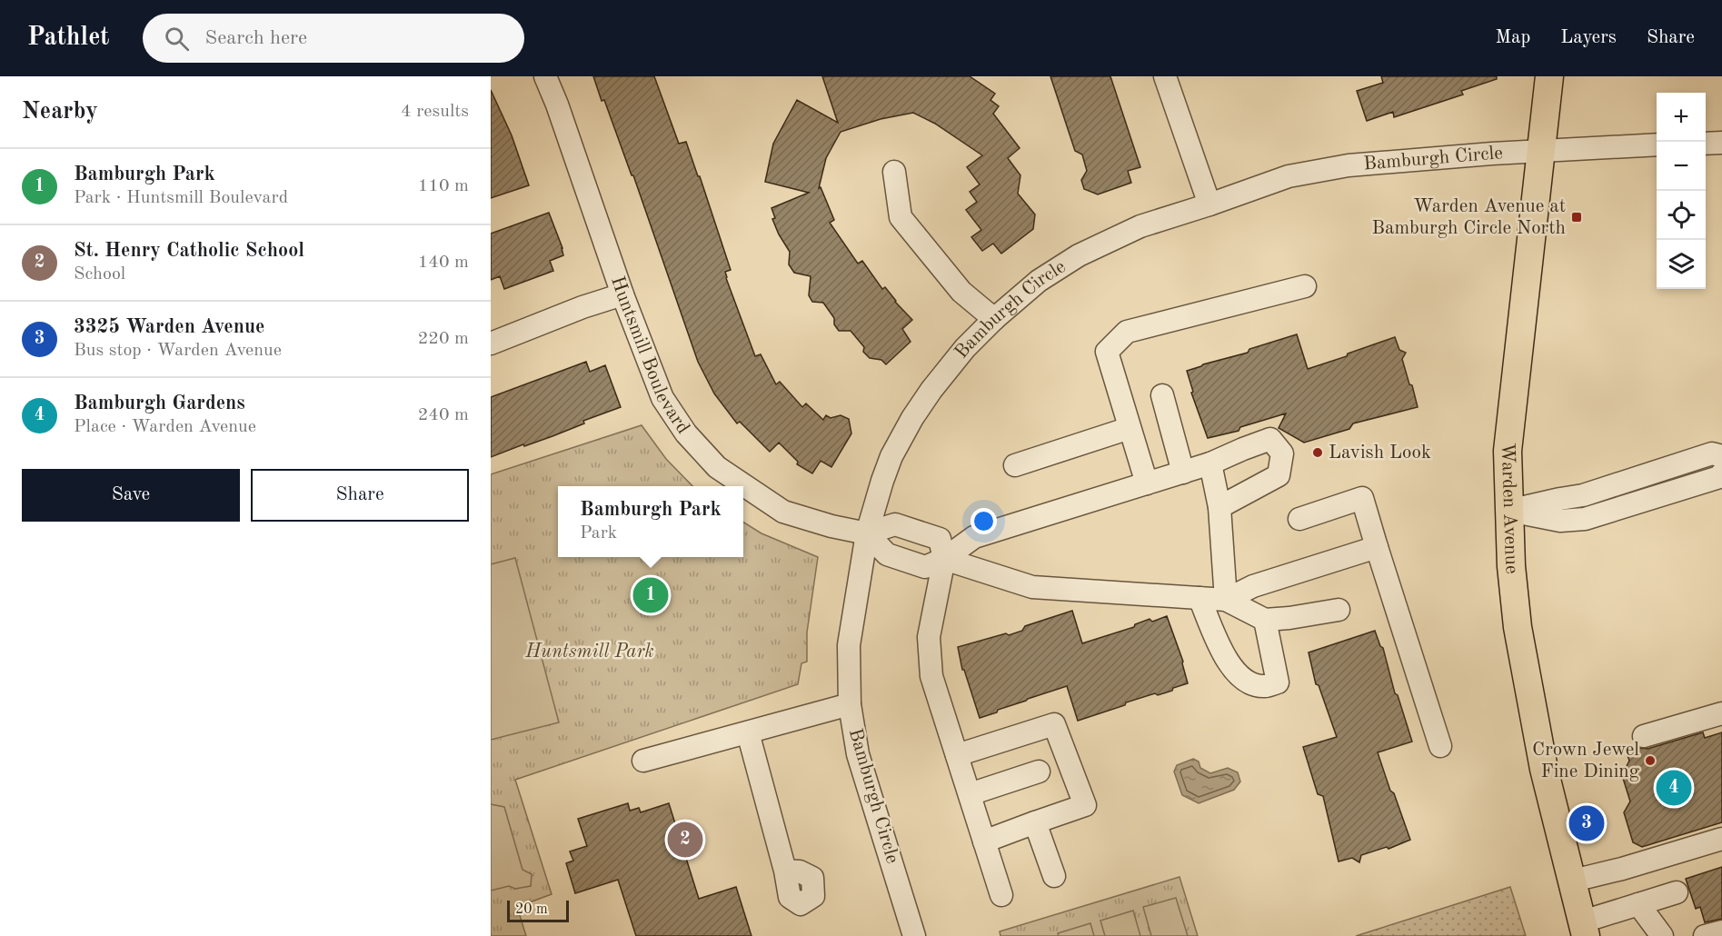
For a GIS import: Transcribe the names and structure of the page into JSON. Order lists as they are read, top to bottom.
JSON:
{
  "streets": {
    "main road": ["Warden Avenue"],
    "street": ["Bamburgh Circle", "Huntsmill Boulevard"]
  },
  "crossings": [
    ["Bamburgh Circle", "Huntsmill Boulevard"],
    ["Bamburgh Circle", "Warden Avenue"]
  ],
  "parks": ["Huntsmill Park"],
  "places": {
    "transit": ["Warden Avenue at Bamburgh Circle North"],
    "other": ["Lavish Look", "Crown Jewel Fine Dining"]
  },
  "scale_bar": "20 m",
  "page": {
    "header": "Pathlet",
    "search": "Search here",
    "nav": ["Map", "Layers", "Share"],
    "heading": ["Nearby", "4 results"],
    "map_buttons": ["+", "−"],
    "list": [
      {
        "mark": "1",
        "name": "Bamburgh Park",
        "note": "Park · Huntsmill Boulevard",
        "value": "110 m"
      },
      {
        "mark": "2",
        "name": "St. Henry Catholic School",
        "note": "School",
        "value": "140 m"
      },
      {
        "mark": "3",
        "name": "3325 Warden Avenue",
        "note": "Bus stop · Warden Avenue",
        "value": "220 m"
      },
      {
        "mark": "4",
        "name": "Bamburgh Gardens",
        "note": "Place · Warden Avenue",
        "value": "240 m"
      }
    ],
    "buttons": ["Save", "Share"],
    "popup": ["Bamburgh Park", "Park"],
    "pins": [
      "1",
      "4",
      "3",
      "2"
    ],
    "scale": "20 m"
  }
}
